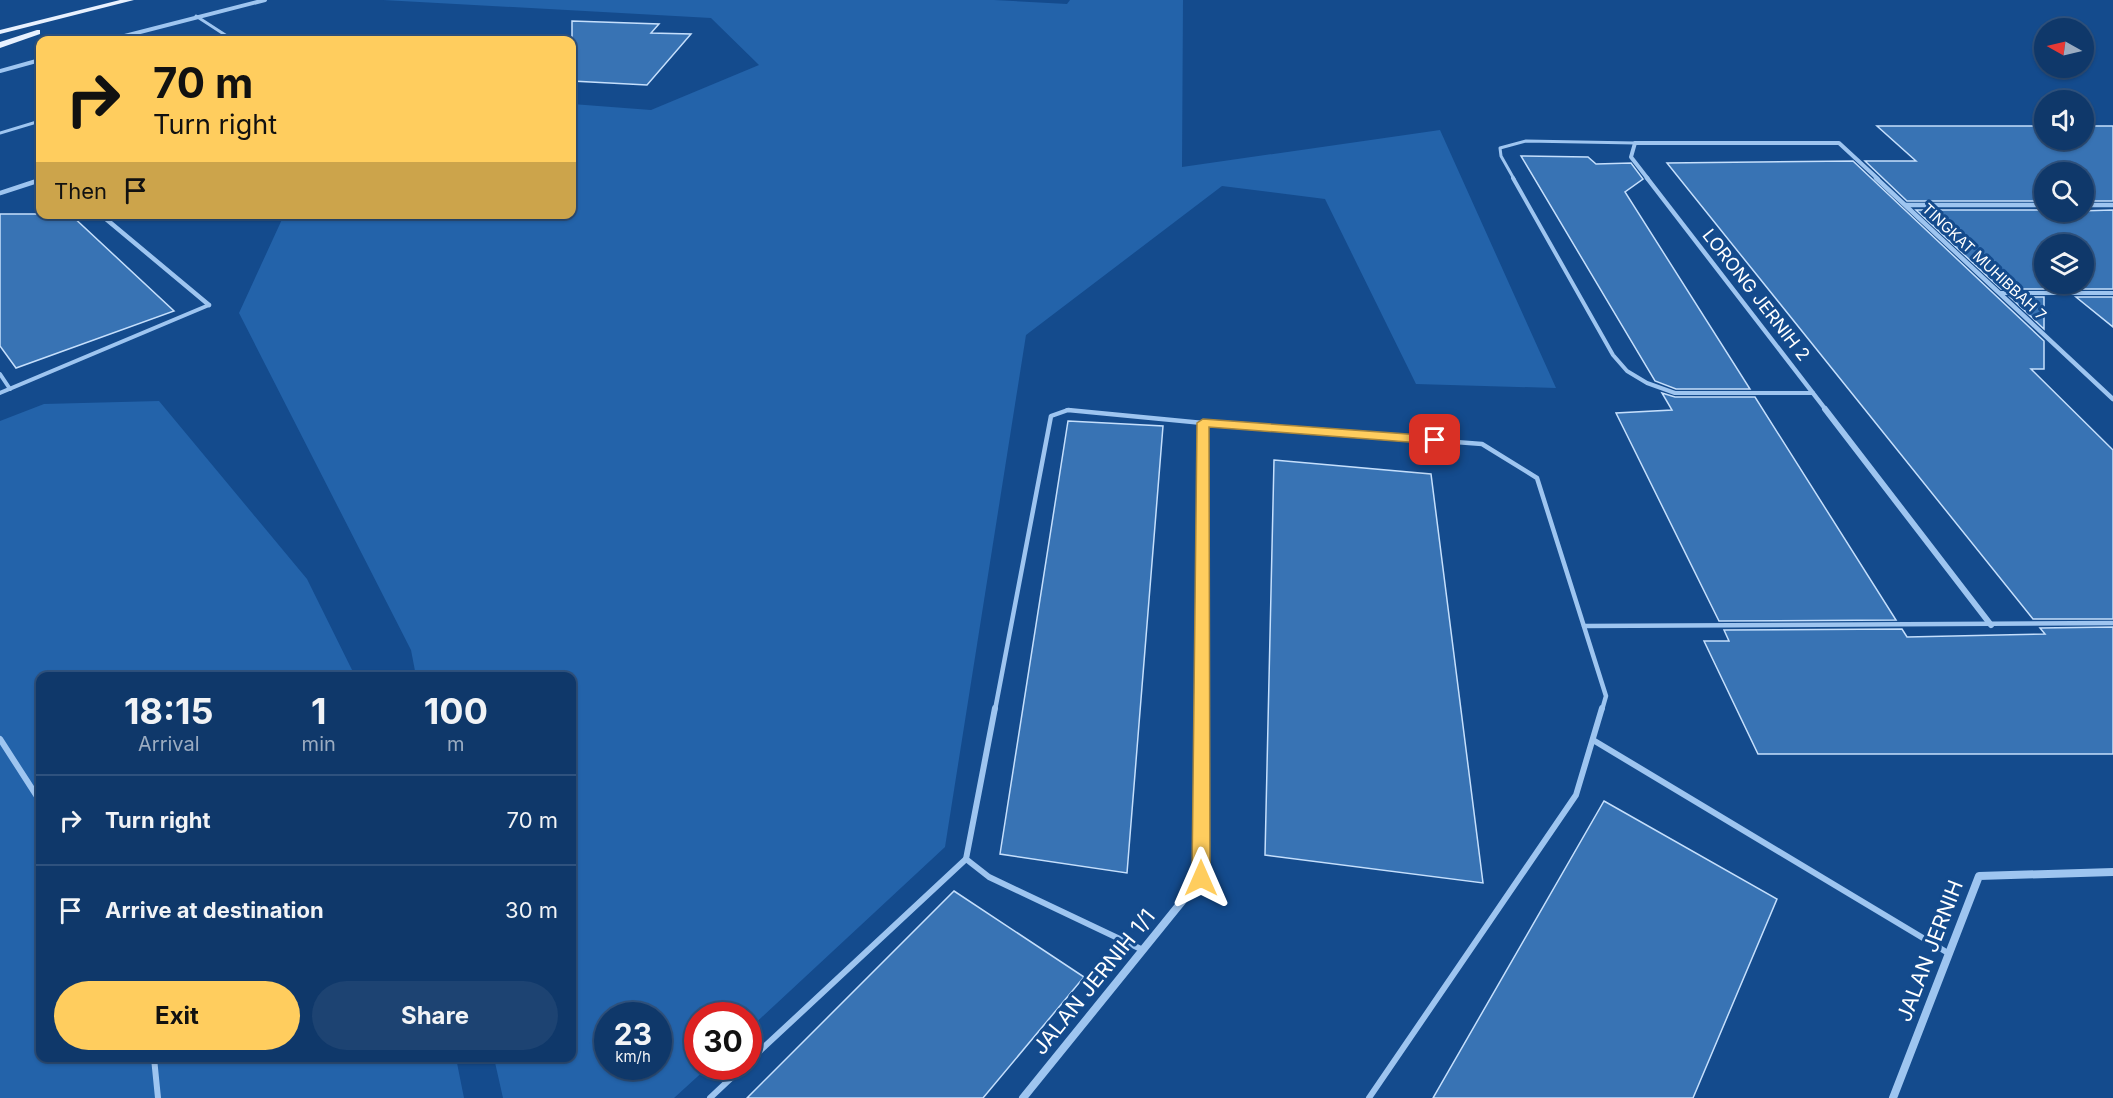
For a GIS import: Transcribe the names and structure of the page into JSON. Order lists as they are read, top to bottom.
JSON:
{
  "streets": {
    "street": [
      "TINGKAT MUHIBBAH 7",
      "LORONG JERNIH 2",
      "JALAN JERNIH",
      "JALAN JERNIH 1/1"
    ]
  },
  "crossings": [
    ["TINGKAT MUHIBBAH 7", "LORONG JERNIH 2"]
  ],
  "north": "left",
  "page": {
    "turn": ["70 m", "Turn right"],
    "then": "Then",
    "eta": [
      "18:15",
      "Arrival",
      "1",
      "min",
      "100",
      "m"
    ],
    "list": [
      {
        "name": "Turn right",
        "value": "70 m"
      },
      {
        "name": "Arrive at destination",
        "value": "30 m"
      }
    ],
    "buttons": ["Exit", "Share"],
    "speed": "23 km/h",
    "limit": "30"
  }
}
